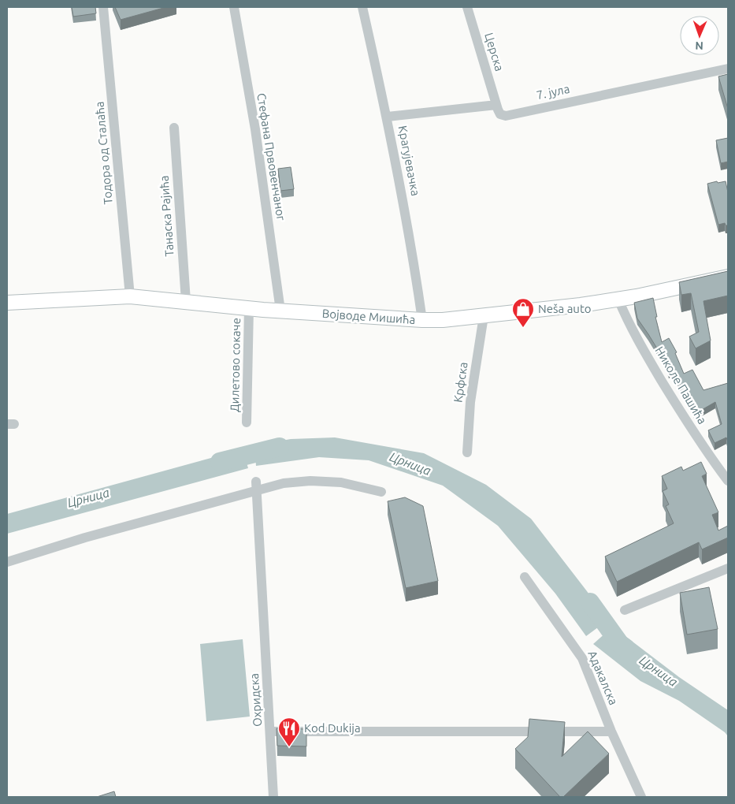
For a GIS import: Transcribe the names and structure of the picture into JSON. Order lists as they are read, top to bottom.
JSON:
{
  "streets": {
    "main road": ["Војводе Мишића"],
    "street": [
      "Церска",
      "7. јула",
      "Тодора од Сталаћа",
      "Стефана Првовенчаног",
      "Крагујевачка",
      "Танаска Рајића",
      "Дилетово сокаче",
      "Крфска",
      "Николе Пашића",
      "Адакалска",
      "Охридска"
    ]
  },
  "crossings": [
    ["Церска", "7. јула"],
    ["Тодора од Сталаћа", "Војводе Мишића"],
    ["Стефана Првовенчаног", "Војводе Мишића"],
    ["Крагујевачка", "Војводе Мишића"],
    ["Танаска Рајића", "Војводе Мишића"],
    ["Војводе Мишића", "Дилетово сокаче"],
    ["Војводе Мишића", "Крфска"],
    ["Војводе Мишића", "Николе Пашића"],
    ["Адакалска", "Охридска"]
  ],
  "water": ["Црница"],
  "places": {
    "shop": ["Neša auto"],
    "restaurant": ["Kod Dukija"]
  },
  "north": "bottom"
}
